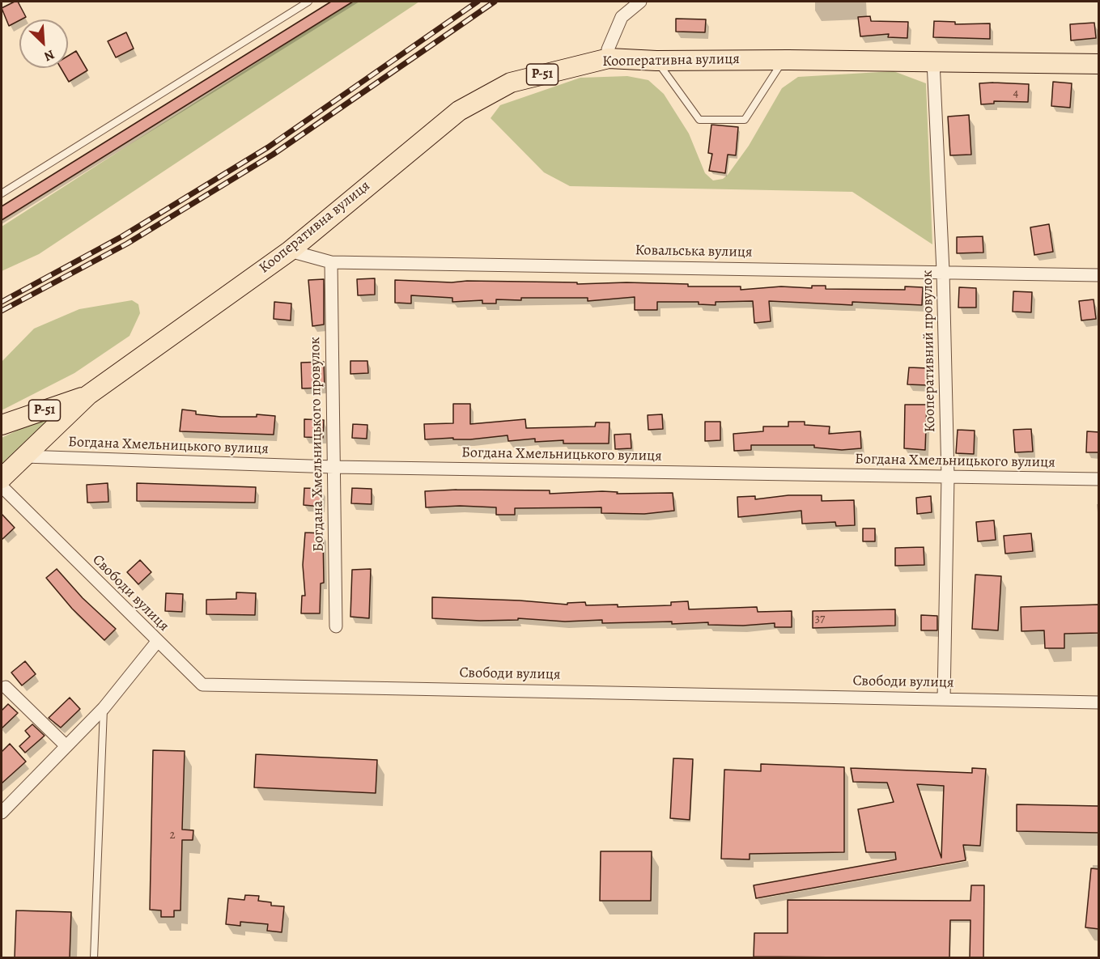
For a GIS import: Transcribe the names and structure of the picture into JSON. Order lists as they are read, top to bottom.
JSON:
{
  "streets": {
    "main road": ["Кооперативна вулиця", "Р-51"],
    "street": [
      "Ковальська вулиця",
      "Кооперативний провулок",
      "Богдана Хмельницького провулок",
      "Богдана Хмельницького вулиця",
      "Свободи вулиця"
    ]
  },
  "crossings": [
    ["Кооперативна вулиця", "Р-51"],
    ["Кооперативна вулиця", "Ковальська вулиця"],
    ["Кооперативна вулиця", "Кооперативний провулок"],
    ["Р-51", "Богдана Хмельницького вулиця"],
    ["Ковальська вулиця", "Кооперативний провулок"],
    ["Ковальська вулиця", "Богдана Хмельницького провулок"],
    ["Кооперативний провулок", "Богдана Хмельницького вулиця"],
    ["Кооперативний провулок", "Свободи вулиця"],
    ["Богдана Хмельницького провулок", "Богдана Хмельницького вулиця"]
  ],
  "house_numbers": ["4", "37", "2"],
  "north": "bottom right"
}
